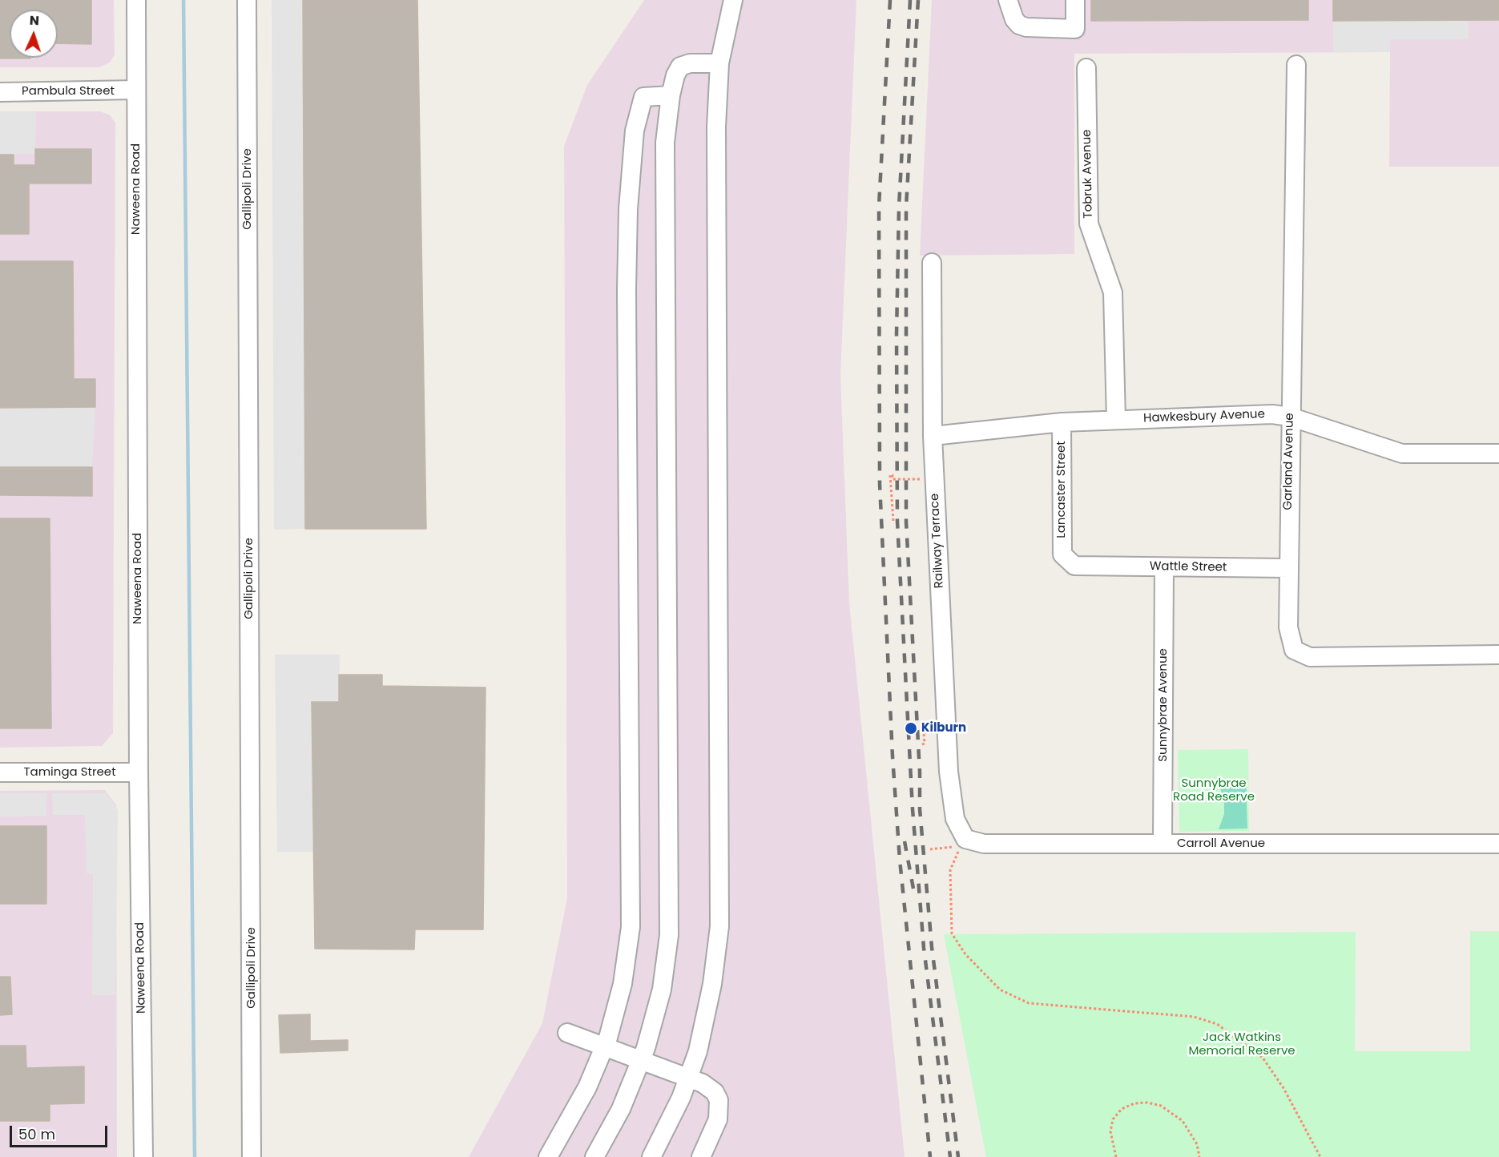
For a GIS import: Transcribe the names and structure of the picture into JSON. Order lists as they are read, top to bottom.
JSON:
{
  "streets": {
    "street": [
      "Pambula Street",
      "Tobruk Avenue",
      "Naweena Road",
      "Gallipoli Drive",
      "Hawkesbury Avenue",
      "Garland Avenue",
      "Lancaster Street",
      "Railway Terrace",
      "Wattle Street",
      "Sunnybrae Avenue",
      "Taminga Street",
      "Carroll Avenue"
    ]
  },
  "crossings": [
    ["Pambula Street", "Naweena Road"],
    ["Tobruk Avenue", "Hawkesbury Avenue"],
    ["Naweena Road", "Taminga Street"],
    ["Hawkesbury Avenue", "Garland Avenue"],
    ["Hawkesbury Avenue", "Lancaster Street"],
    ["Hawkesbury Avenue", "Railway Terrace"],
    ["Garland Avenue", "Wattle Street"],
    ["Lancaster Street", "Wattle Street"],
    ["Railway Terrace", "Carroll Avenue"],
    ["Wattle Street", "Sunnybrae Avenue"],
    ["Sunnybrae Avenue", "Carroll Avenue"]
  ],
  "parks": ["Sunnybrae Road Reserve", "Jack Watkins Memorial Reserve"],
  "places": ["Kilburn"],
  "scale_bar": "50 m",
  "north": "top"
}
